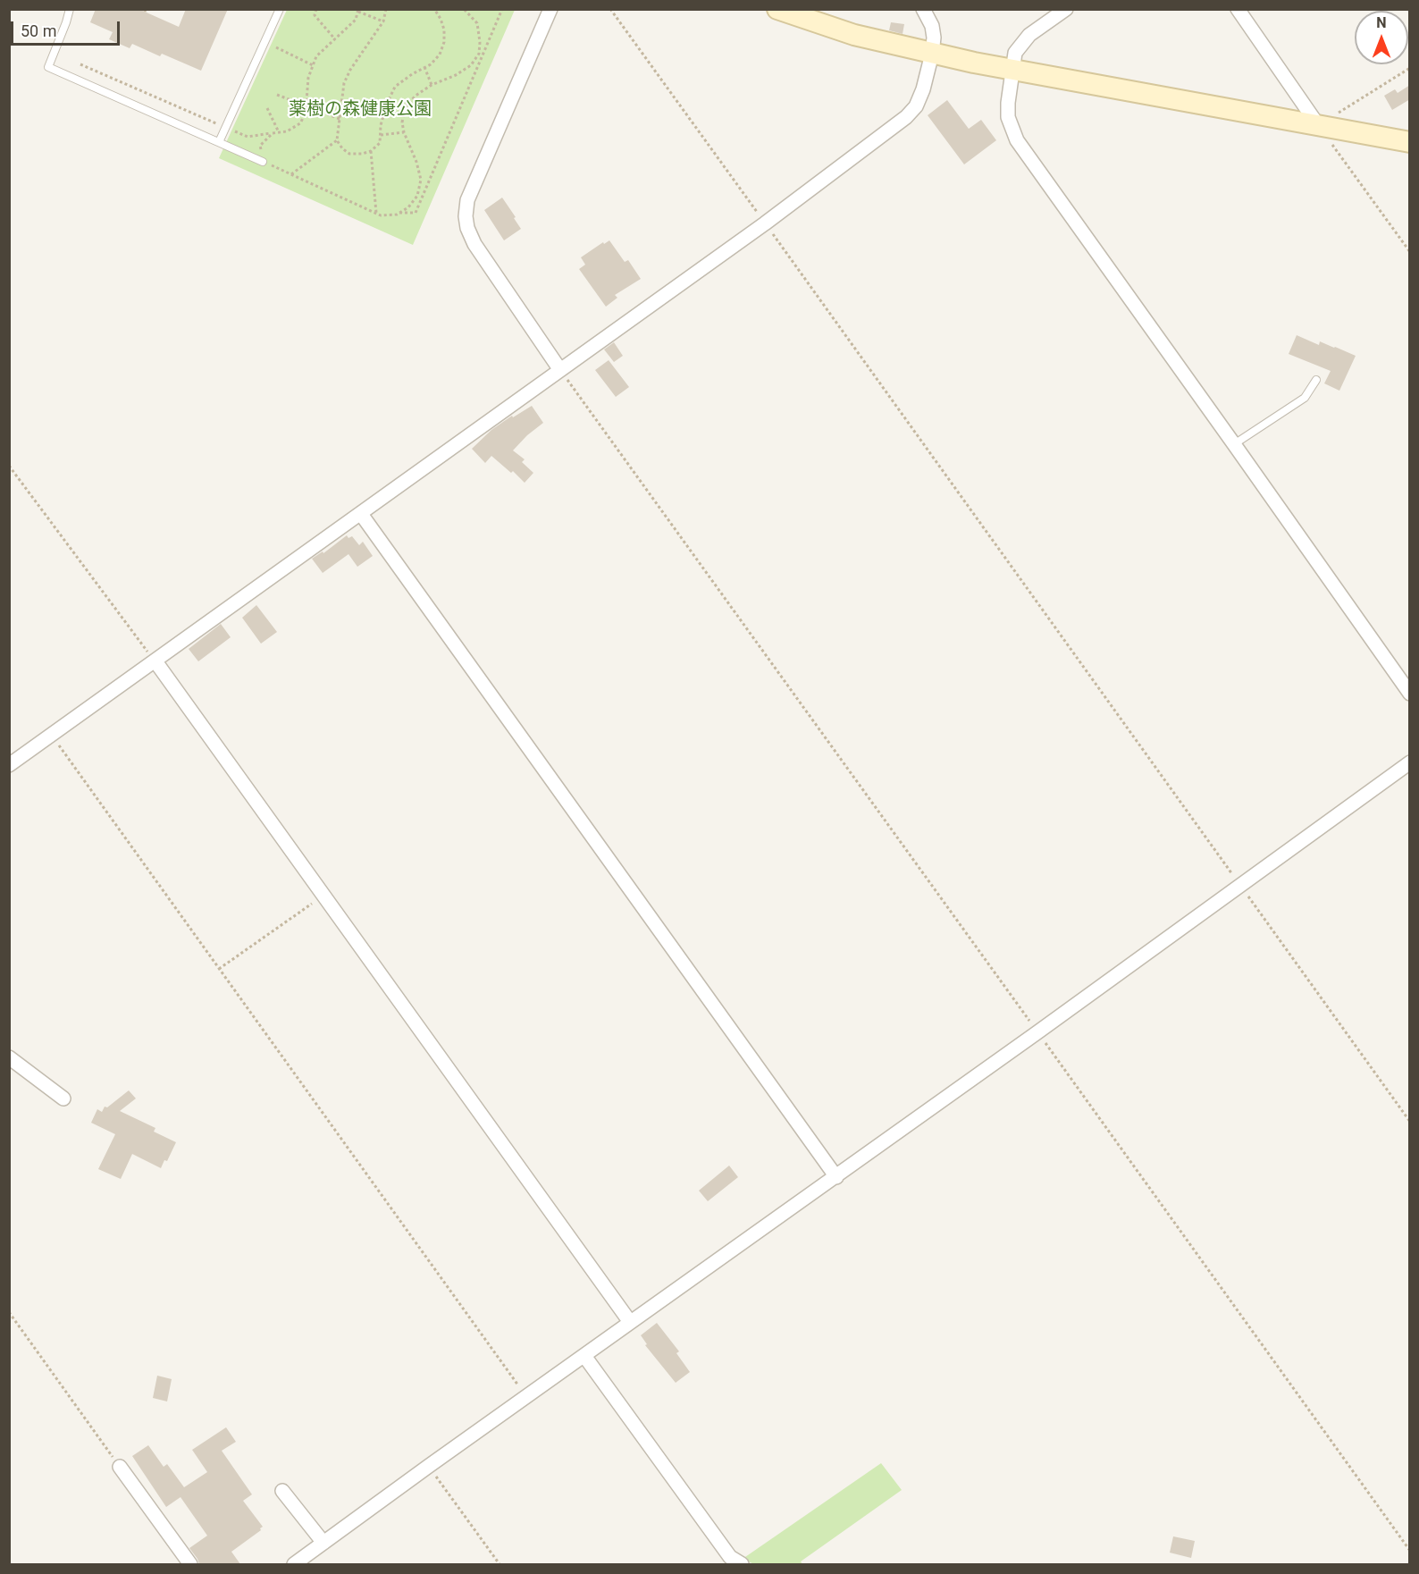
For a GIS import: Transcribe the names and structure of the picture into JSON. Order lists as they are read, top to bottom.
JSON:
{
  "parks": ["薬樹の森健康公園"],
  "scale_bar": "50 m",
  "north": "top"
}
